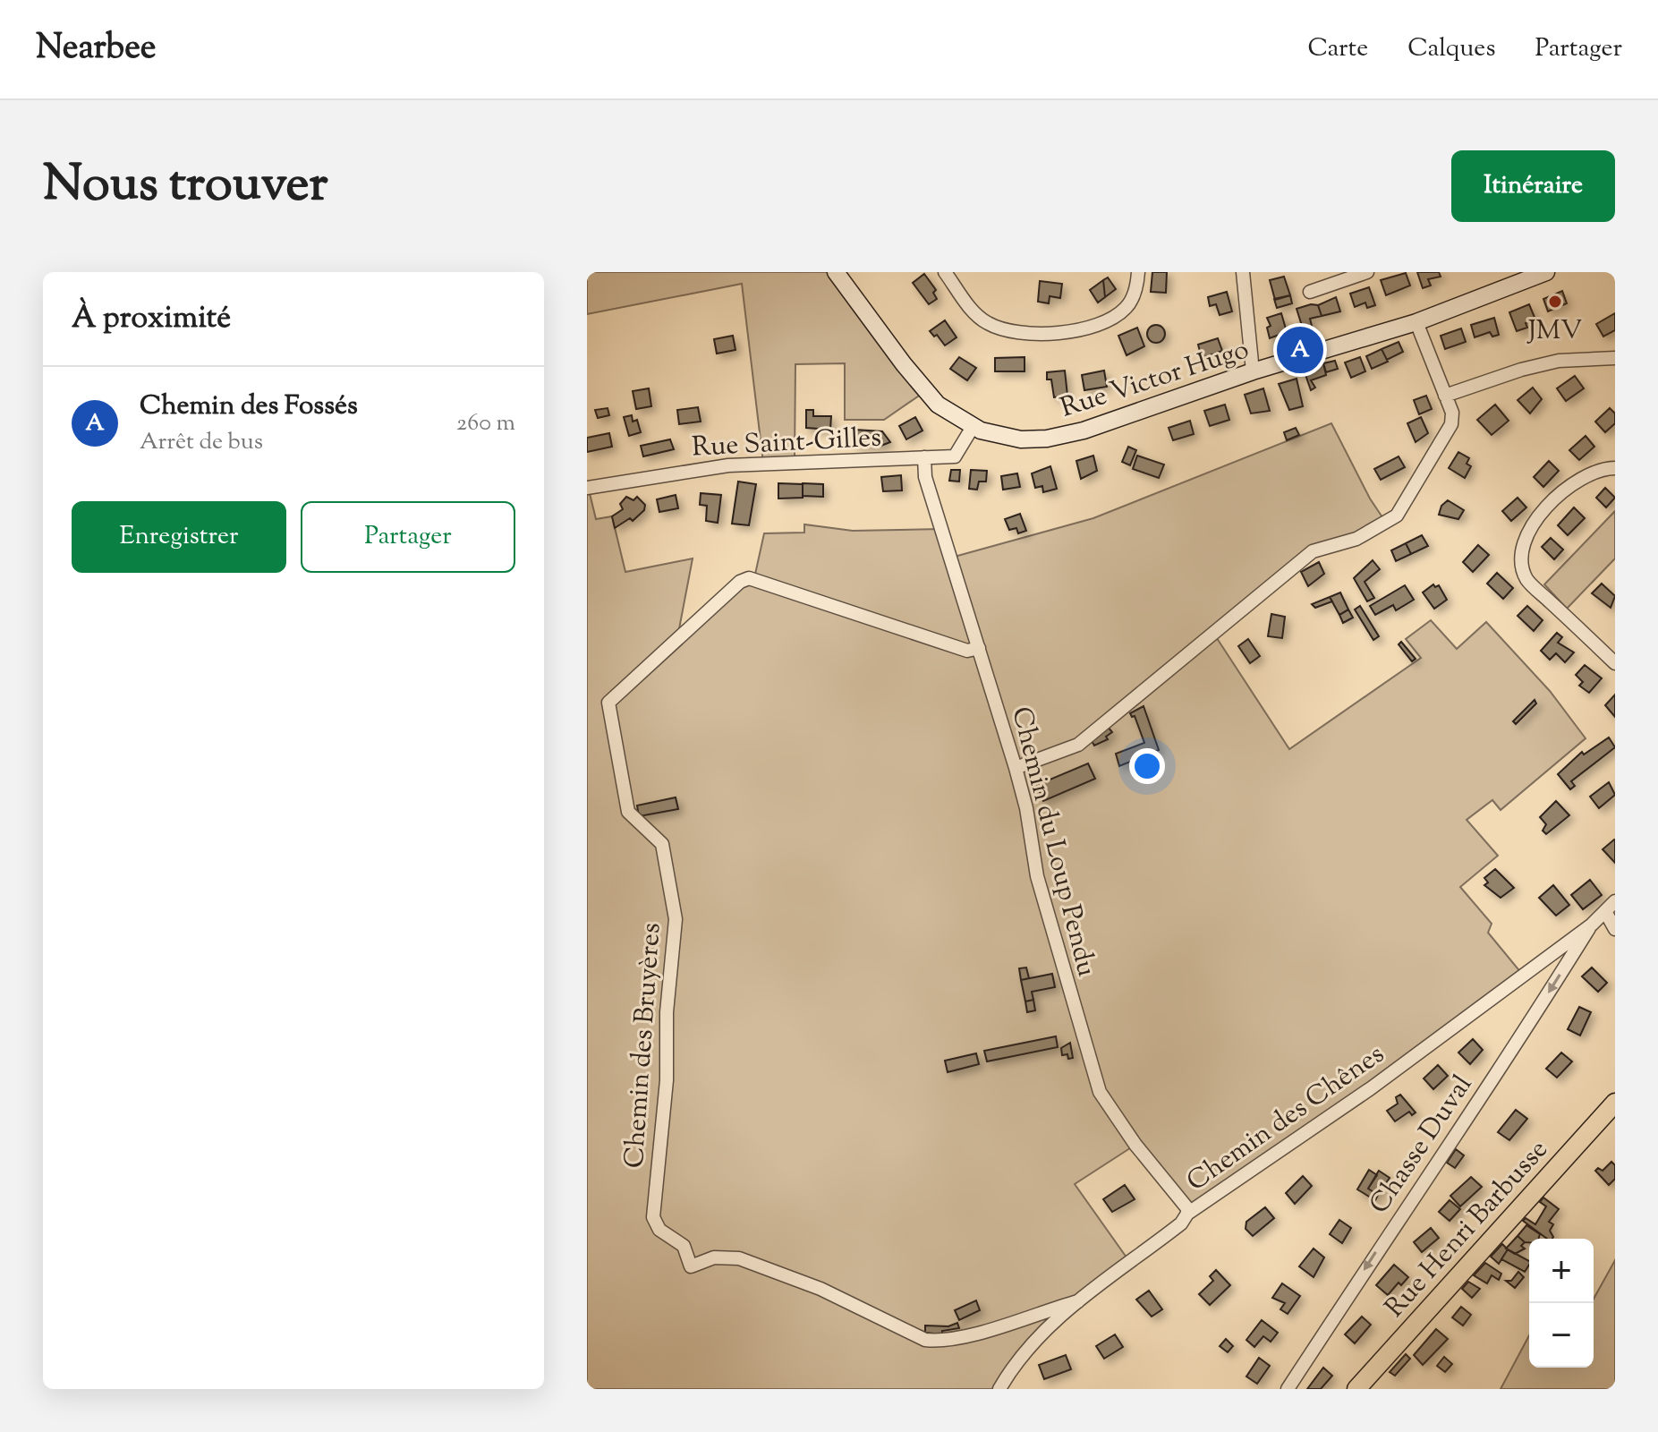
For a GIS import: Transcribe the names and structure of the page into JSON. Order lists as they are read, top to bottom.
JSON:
{
  "streets": {
    "main road": ["Rue Victor Hugo", "Rue Henri Barbusse"],
    "street": [
      "Rue Saint-Gilles",
      "Chemin du Loup Pendu",
      "Chemin des Bruyères",
      "Chemin des Chênes",
      "Chasse Duval"
    ]
  },
  "crossings": [
    ["Rue Victor Hugo", "Rue Saint-Gilles"],
    ["Rue Saint-Gilles", "Chemin du Loup Pendu"],
    ["Chemin du Loup Pendu", "Chemin des Bruyères"],
    ["Chemin du Loup Pendu", "Chemin des Chênes"],
    ["Chemin des Bruyères", "Chemin des Chênes"],
    ["Chemin des Chênes", "Chasse Duval"]
  ],
  "one_way": ["Chasse Duval"],
  "places": ["JMV"],
  "page": {
    "header": "Nearbee",
    "nav": ["Carte", "Calques", "Partager"],
    "title": "Nous trouver",
    "buttons": [
      "Itinéraire",
      ["Enregistrer", "Partager"]
    ],
    "heading": "À proximité",
    "pins": "A",
    "list": [
      {
        "mark": "A",
        "name": "Chemin des Fossés",
        "note": "Arrêt de bus",
        "value": "260 m"
      }
    ],
    "map_buttons": ["+", "−"]
  }
}
